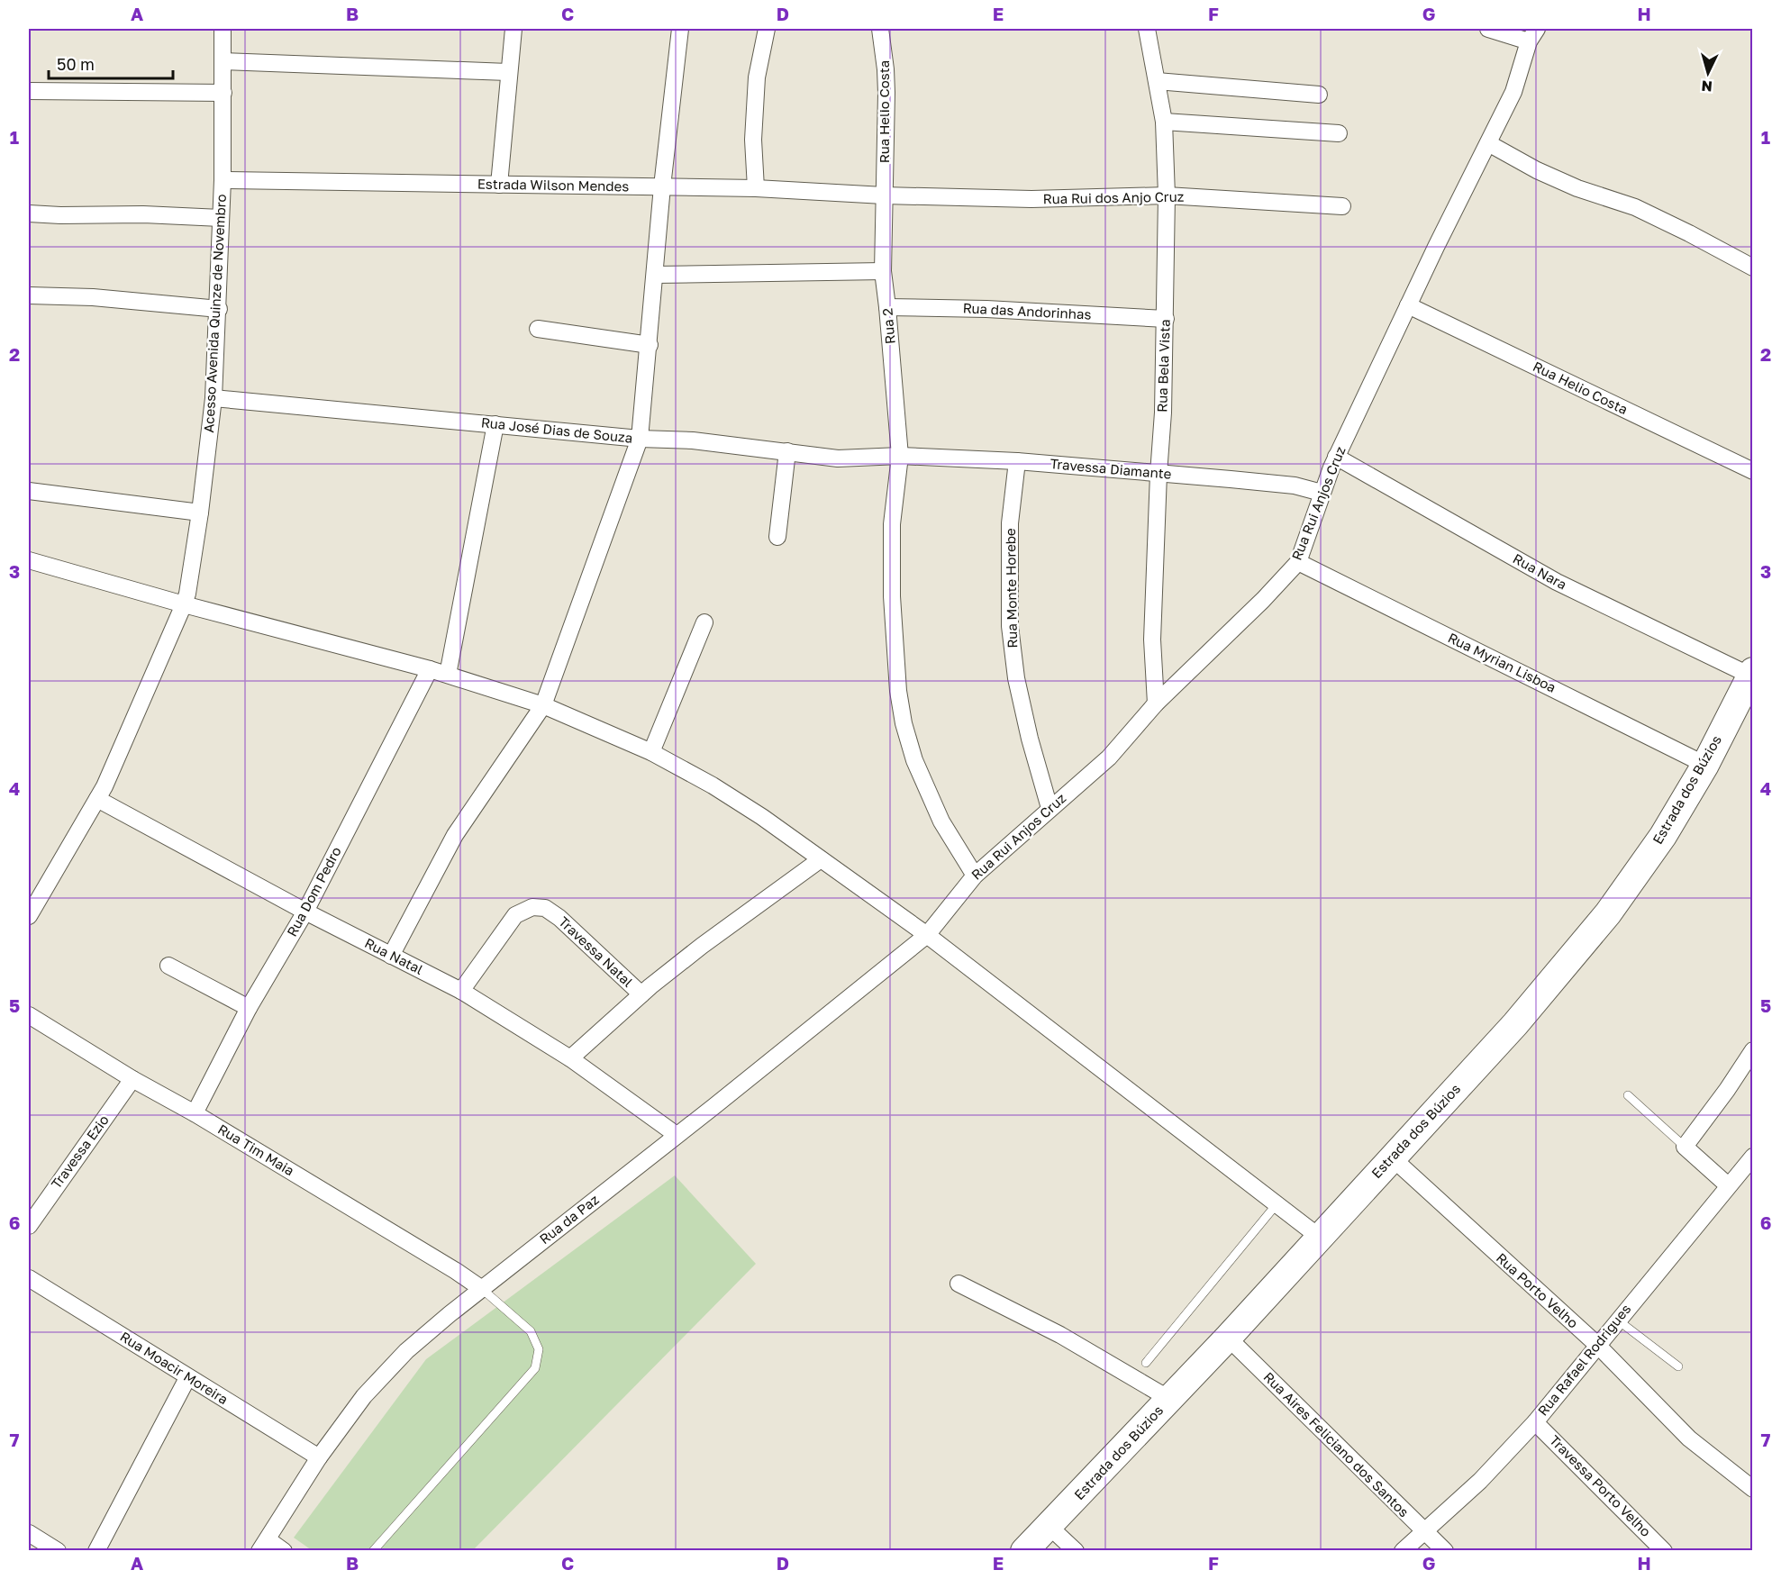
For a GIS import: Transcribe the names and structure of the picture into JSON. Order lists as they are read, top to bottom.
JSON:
{
  "streets": {
    "main road": ["Estrada dos Búzios"],
    "street": [
      "Rua Helio Costa",
      "Estrada Wilson Mendes",
      "Rua Rui dos Anjo Cruz",
      "Rua das Andorinhas",
      "Acesso Avenida Quinze de Novembro",
      "Rua 2",
      "Rua Bela Vista",
      "Rua José Dias de Souza",
      "Travessa Diamante",
      "Rua Rui Anjos Cruz",
      "Rua Nara",
      "Rua Monte Horebe",
      "Rua Myrian Lisboa",
      "Rua Dom Pedro",
      "Travessa Natal",
      "Rua Natal",
      "Rua Tim Maia",
      "Travessa Ezio",
      "Rua da Paz",
      "Rua Porto Velho",
      "Rua Rafael Rodrigues",
      "Rua Moacir Moreira",
      "Rua Aires Feliciano dos Santos",
      "Travessa Porto Velho"
    ]
  },
  "crossings": [
    ["Rua Helio Costa", "Estrada Wilson Mendes"],
    ["Rua Helio Costa", "Rua Rui dos Anjo Cruz"],
    ["Rua Helio Costa", "Rua 2"],
    ["Rua Helio Costa", "Rua Rui Anjos Cruz"],
    ["Estrada Wilson Mendes", "Rua Rui dos Anjo Cruz"],
    ["Estrada Wilson Mendes", "Acesso Avenida Quinze de Novembro"],
    ["Estrada Wilson Mendes", "Rua 2"],
    ["Rua Rui dos Anjo Cruz", "Rua 2"],
    ["Rua Rui dos Anjo Cruz", "Rua Bela Vista"],
    ["Rua das Andorinhas", "Rua 2"],
    ["Rua das Andorinhas", "Rua Bela Vista"],
    ["Acesso Avenida Quinze de Novembro", "Rua José Dias de Souza"],
    ["Acesso Avenida Quinze de Novembro", "Rua Natal"],
    ["Rua 2", "Rua José Dias de Souza"],
    ["Rua 2", "Travessa Diamante"],
    ["Rua 2", "Rua Rui Anjos Cruz"],
    ["Rua Bela Vista", "Travessa Diamante"],
    ["Rua Bela Vista", "Rua Rui Anjos Cruz"],
    ["Rua José Dias de Souza", "Travessa Diamante"],
    ["Travessa Diamante", "Rua Rui Anjos Cruz"],
    ["Travessa Diamante", "Rua Monte Horebe"],
    ["Rua Rui Anjos Cruz", "Rua Nara"],
    ["Rua Rui Anjos Cruz", "Rua Monte Horebe"],
    ["Rua Rui Anjos Cruz", "Rua Myrian Lisboa"],
    ["Rua Rui Anjos Cruz", "Rua da Paz"],
    ["Rua Nara", "Estrada dos Búzios"],
    ["Rua Myrian Lisboa", "Estrada dos Búzios"],
    ["Estrada dos Búzios", "Rua Porto Velho"],
    ["Estrada dos Búzios", "Rua Aires Feliciano dos Santos"],
    ["Rua Dom Pedro", "Rua Natal"],
    ["Rua Dom Pedro", "Rua Tim Maia"],
    ["Travessa Natal", "Rua Natal"],
    ["Rua Natal", "Rua da Paz"],
    ["Rua Tim Maia", "Travessa Ezio"],
    ["Rua Tim Maia", "Rua da Paz"],
    ["Rua da Paz", "Rua Moacir Moreira"],
    ["Rua Porto Velho", "Rua Rafael Rodrigues"],
    ["Rua Rafael Rodrigues", "Rua Aires Feliciano dos Santos"],
    ["Rua Rafael Rodrigues", "Travessa Porto Velho"]
  ],
  "scale_bar": "50 m",
  "north": "bottom",
  "grid": {
    "columns": [
      "A",
      "B",
      "C",
      "D",
      "E",
      "F",
      "G",
      "H"
    ],
    "rows": [
      "1",
      "2",
      "3",
      "4",
      "5",
      "6",
      "7"
    ]
  }
}
